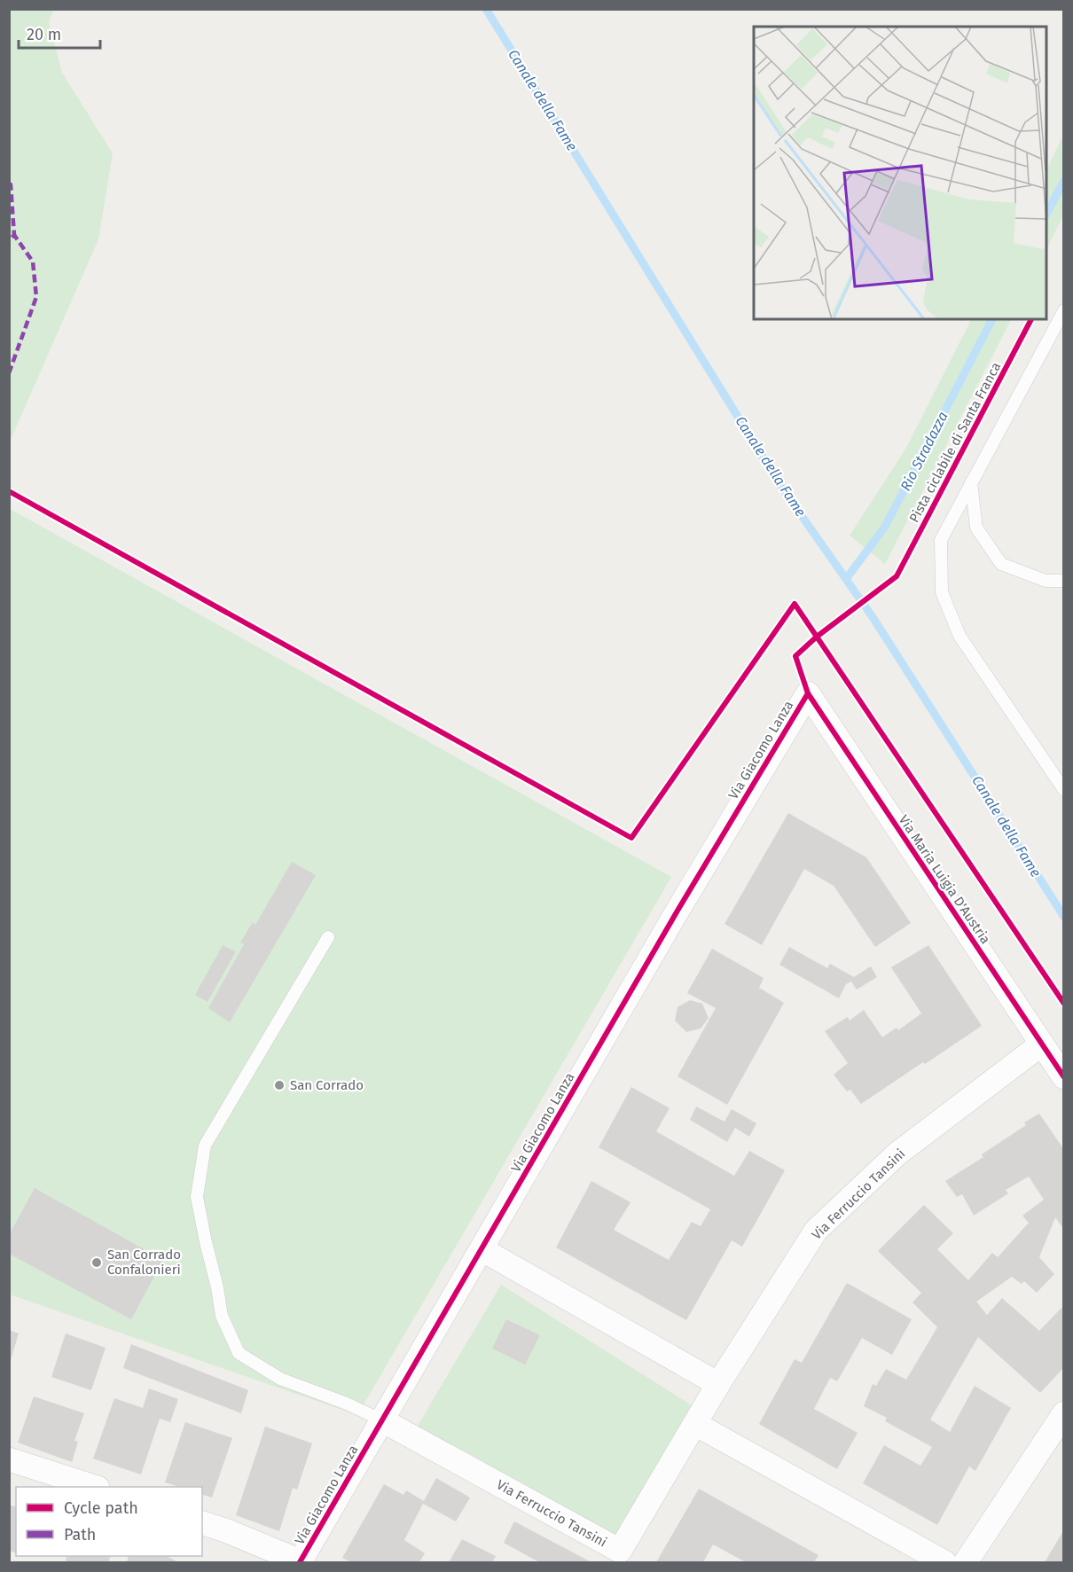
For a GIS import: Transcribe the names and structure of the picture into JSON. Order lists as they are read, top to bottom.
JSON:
{
  "streets": {
    "street": ["Via Giacomo Lanza", "Via Maria Luigia D'Austria", "Via Ferruccio Tansini"],
    "cycle path": ["Pista ciclabile di Santa Franca"]
  },
  "crossings": [
    ["Via Giacomo Lanza", "Via Maria Luigia D'Austria"],
    ["Via Giacomo Lanza", "Via Ferruccio Tansini"],
    ["Via Maria Luigia D'Austria", "Via Ferruccio Tansini"]
  ],
  "water": ["Canale della Fame", "Rio Stradazza"],
  "places": ["San Corrado", "San Corrado Confalonieri"],
  "legend": ["Cycle path", "Path"],
  "scale_bar": "20 m"
}
